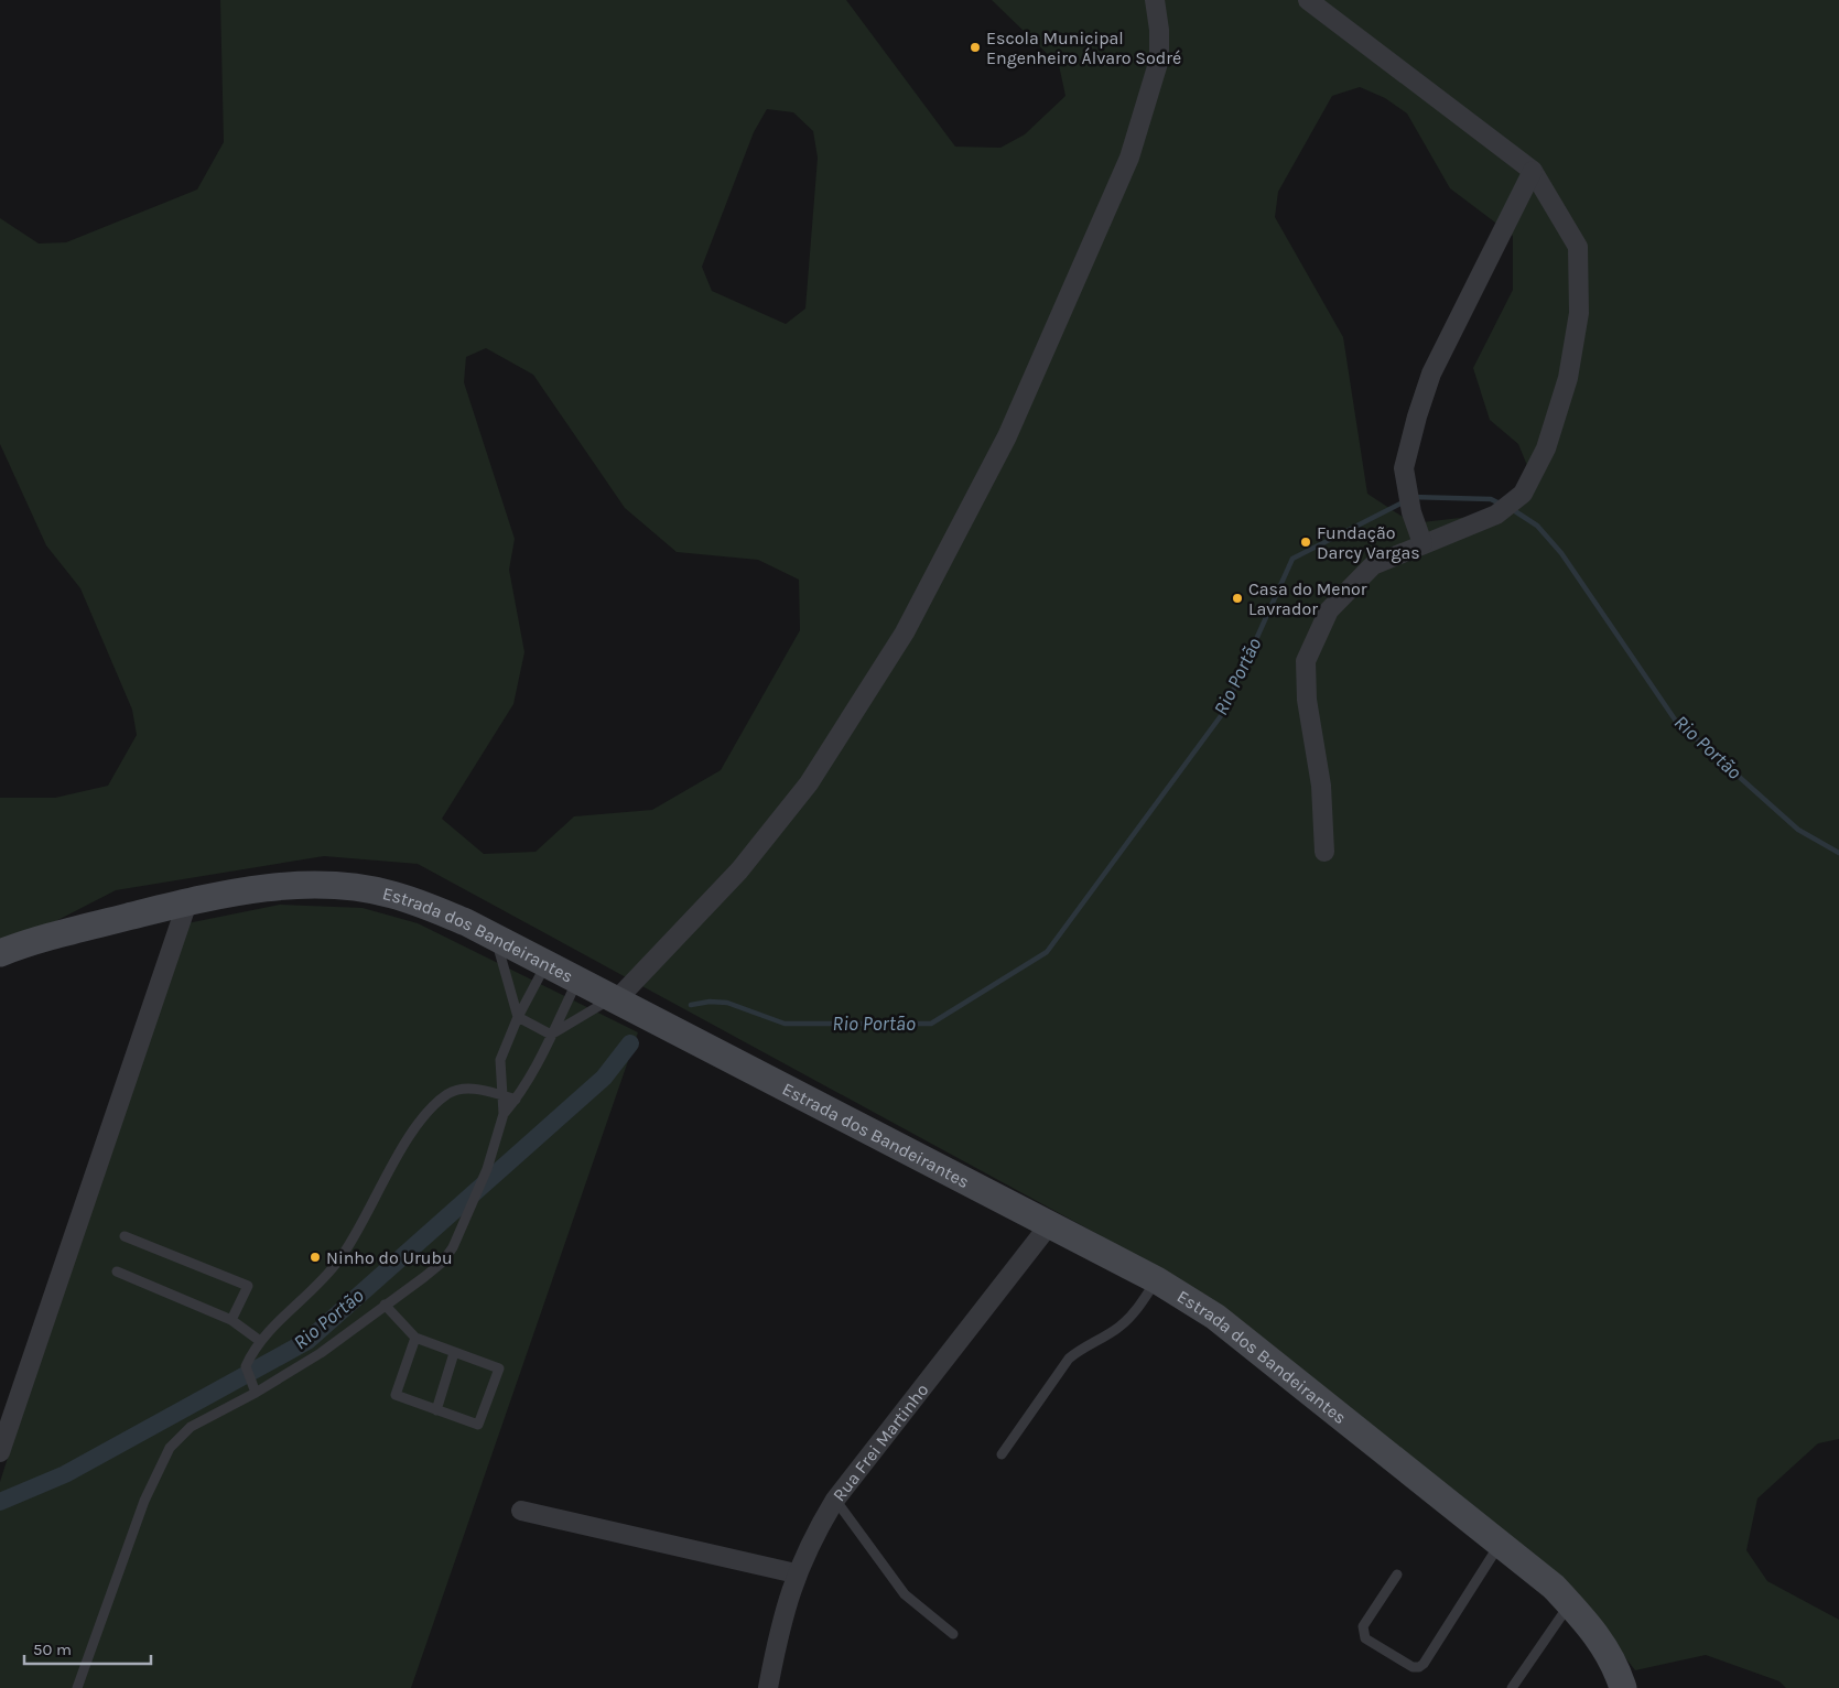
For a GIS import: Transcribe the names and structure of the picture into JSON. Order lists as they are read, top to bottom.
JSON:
{
  "streets": {
    "main road": ["Estrada dos Bandeirantes"],
    "street": ["Rua Frei Martinho"]
  },
  "crossings": [
    ["Estrada dos Bandeirantes", "Rua Frei Martinho"]
  ],
  "water": ["Rio Portão"],
  "places": [
    "Escola Municipal Engenheiro Álvaro Sodré",
    "Fundação Darcy Vargas",
    "Casa do Menor Lavrador",
    "Ninho do Urubu"
  ],
  "scale_bar": "50 m"
}
